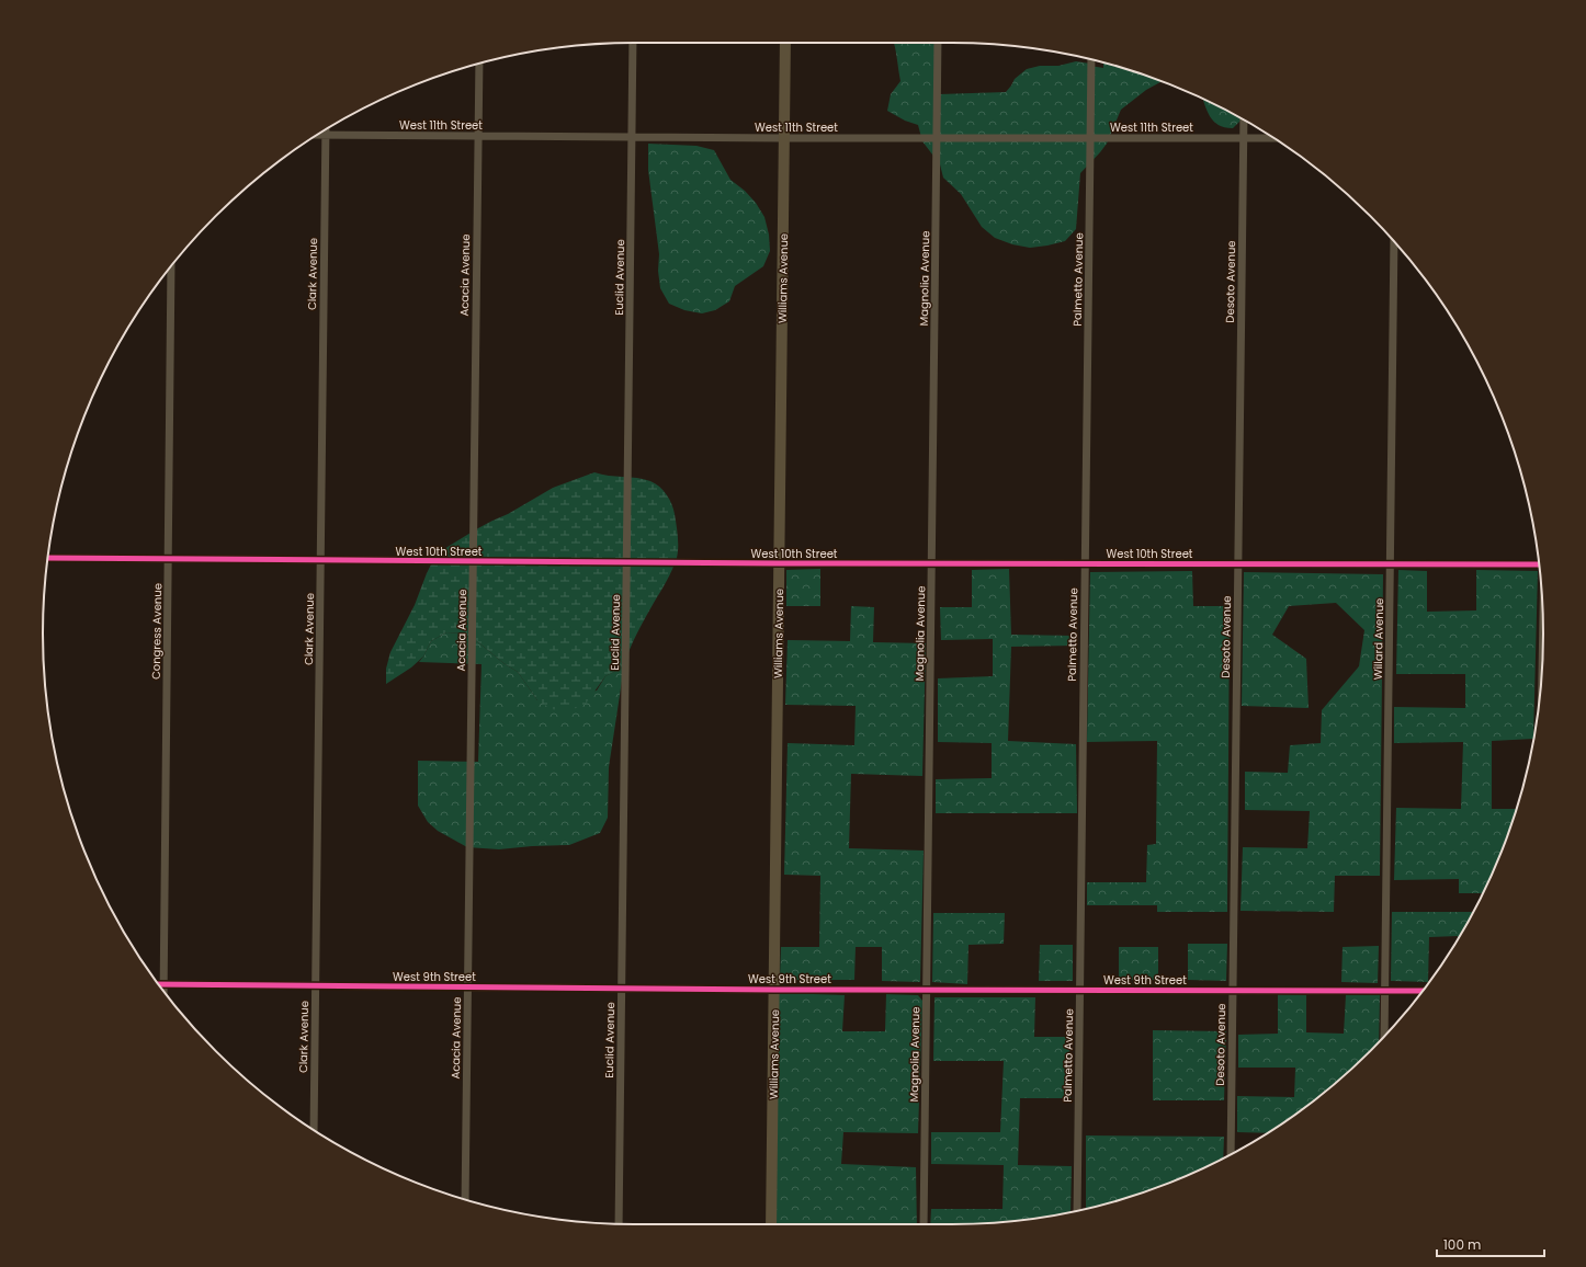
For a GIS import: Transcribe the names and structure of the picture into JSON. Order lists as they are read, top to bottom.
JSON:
{
  "streets": {
    "street": [
      "West 11th Street",
      "Clark Avenue",
      "Acacia Avenue",
      "Euclid Avenue",
      "Williams Avenue",
      "Magnolia Avenue",
      "Palmetto Avenue",
      "Desoto Avenue",
      "West 10th Street",
      "Congress Avenue",
      "Willard Avenue",
      "West 9th Street"
    ]
  },
  "crossings": [
    ["West 11th Street", "Clark Avenue"],
    ["West 11th Street", "Acacia Avenue"],
    ["West 11th Street", "Euclid Avenue"],
    ["West 11th Street", "Williams Avenue"],
    ["West 11th Street", "Magnolia Avenue"],
    ["West 11th Street", "Palmetto Avenue"],
    ["West 11th Street", "Desoto Avenue"],
    ["Clark Avenue", "West 10th Street"],
    ["Clark Avenue", "West 9th Street"],
    ["Acacia Avenue", "West 10th Street"],
    ["Acacia Avenue", "West 9th Street"],
    ["Euclid Avenue", "West 10th Street"],
    ["Euclid Avenue", "West 9th Street"],
    ["Williams Avenue", "West 10th Street"],
    ["Williams Avenue", "West 9th Street"],
    ["Magnolia Avenue", "West 10th Street"],
    ["Magnolia Avenue", "West 9th Street"],
    ["Palmetto Avenue", "West 10th Street"],
    ["Palmetto Avenue", "West 9th Street"],
    ["Desoto Avenue", "West 10th Street"],
    ["Desoto Avenue", "West 9th Street"],
    ["West 10th Street", "Congress Avenue"],
    ["West 10th Street", "Willard Avenue"],
    ["Congress Avenue", "West 9th Street"],
    ["Willard Avenue", "West 9th Street"]
  ],
  "scale_bar": "100 m"
}
